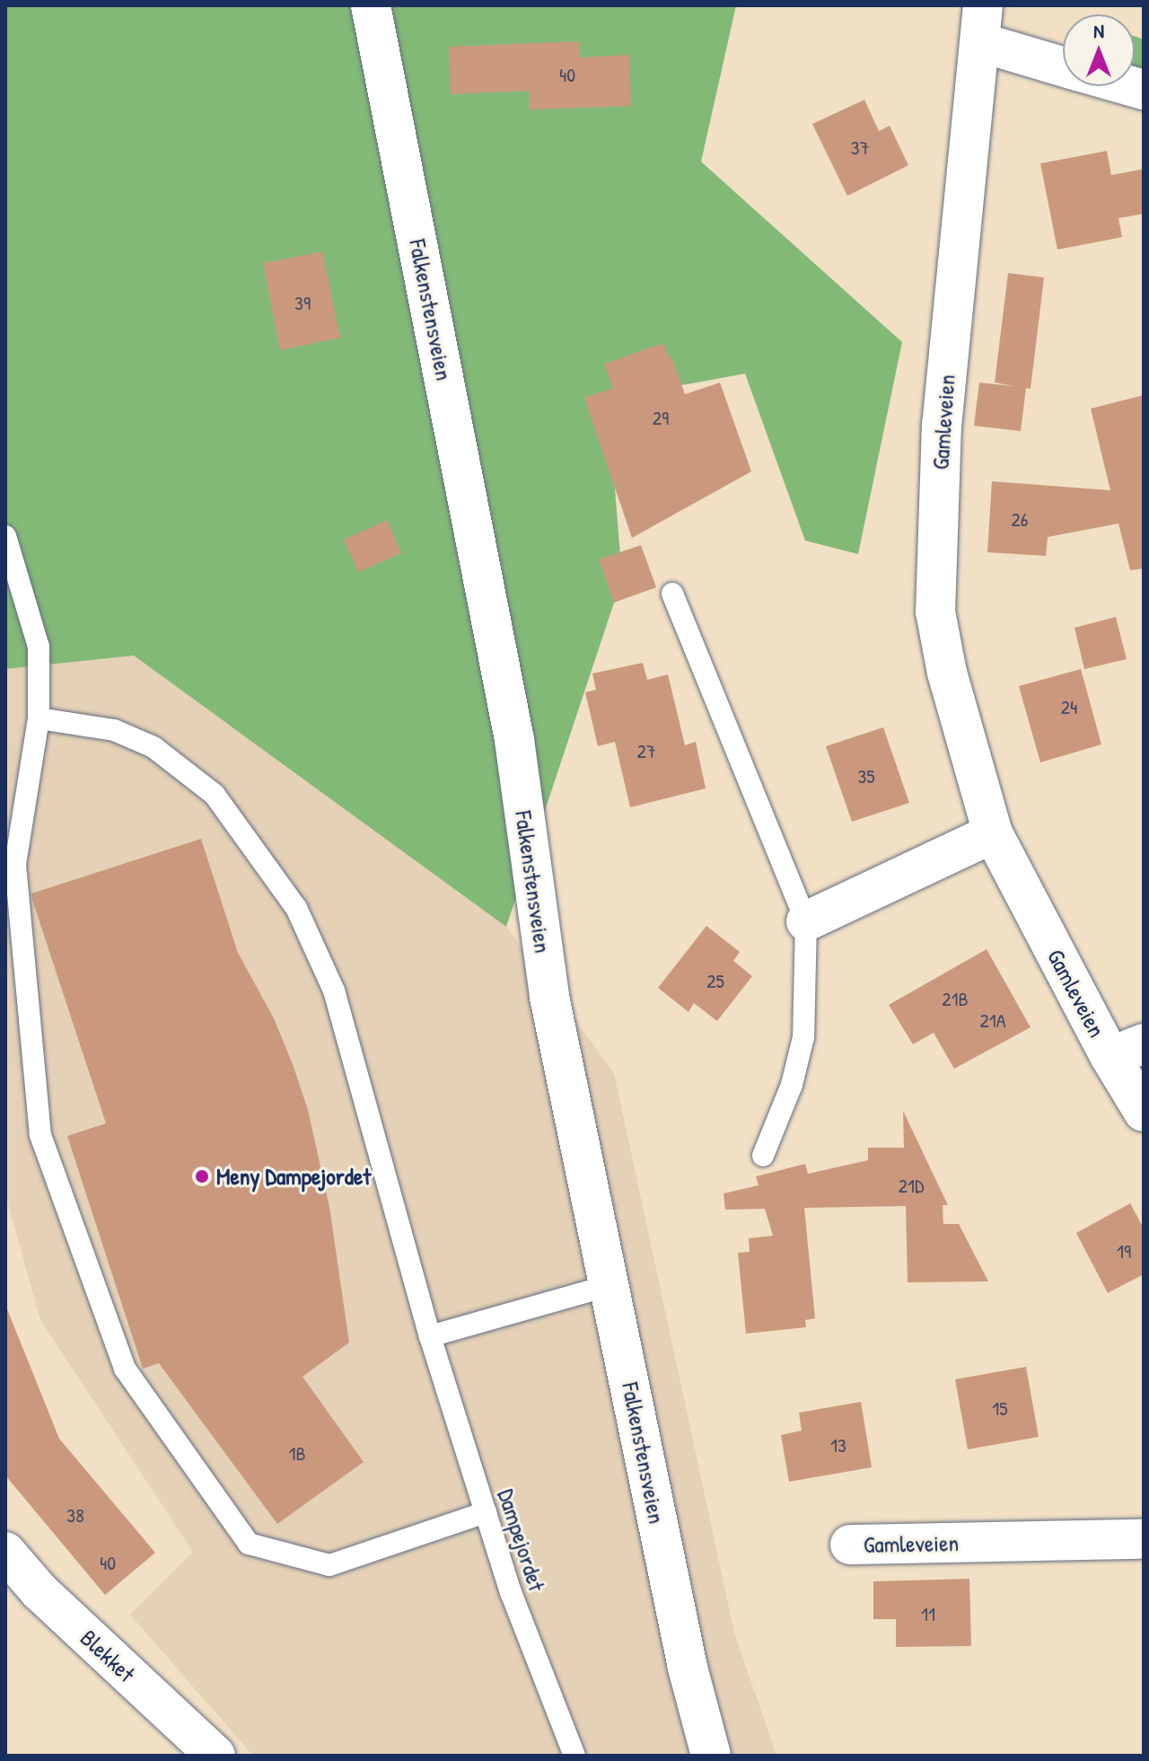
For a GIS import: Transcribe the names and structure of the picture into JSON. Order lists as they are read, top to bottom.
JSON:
{
  "streets": {
    "street": ["Falkenstensveien", "Gamleveien", "Blekket"],
    "lane": ["Dampejordet"]
  },
  "places": ["Meny Dampejordet"],
  "house_numbers": [
    "40",
    "37",
    "39",
    "29",
    "26",
    "24",
    "27",
    "35",
    "25",
    "21B",
    "21A",
    "21D",
    "19",
    "15",
    "13",
    "1B",
    "38",
    "40",
    "11"
  ],
  "north": "top"
}
